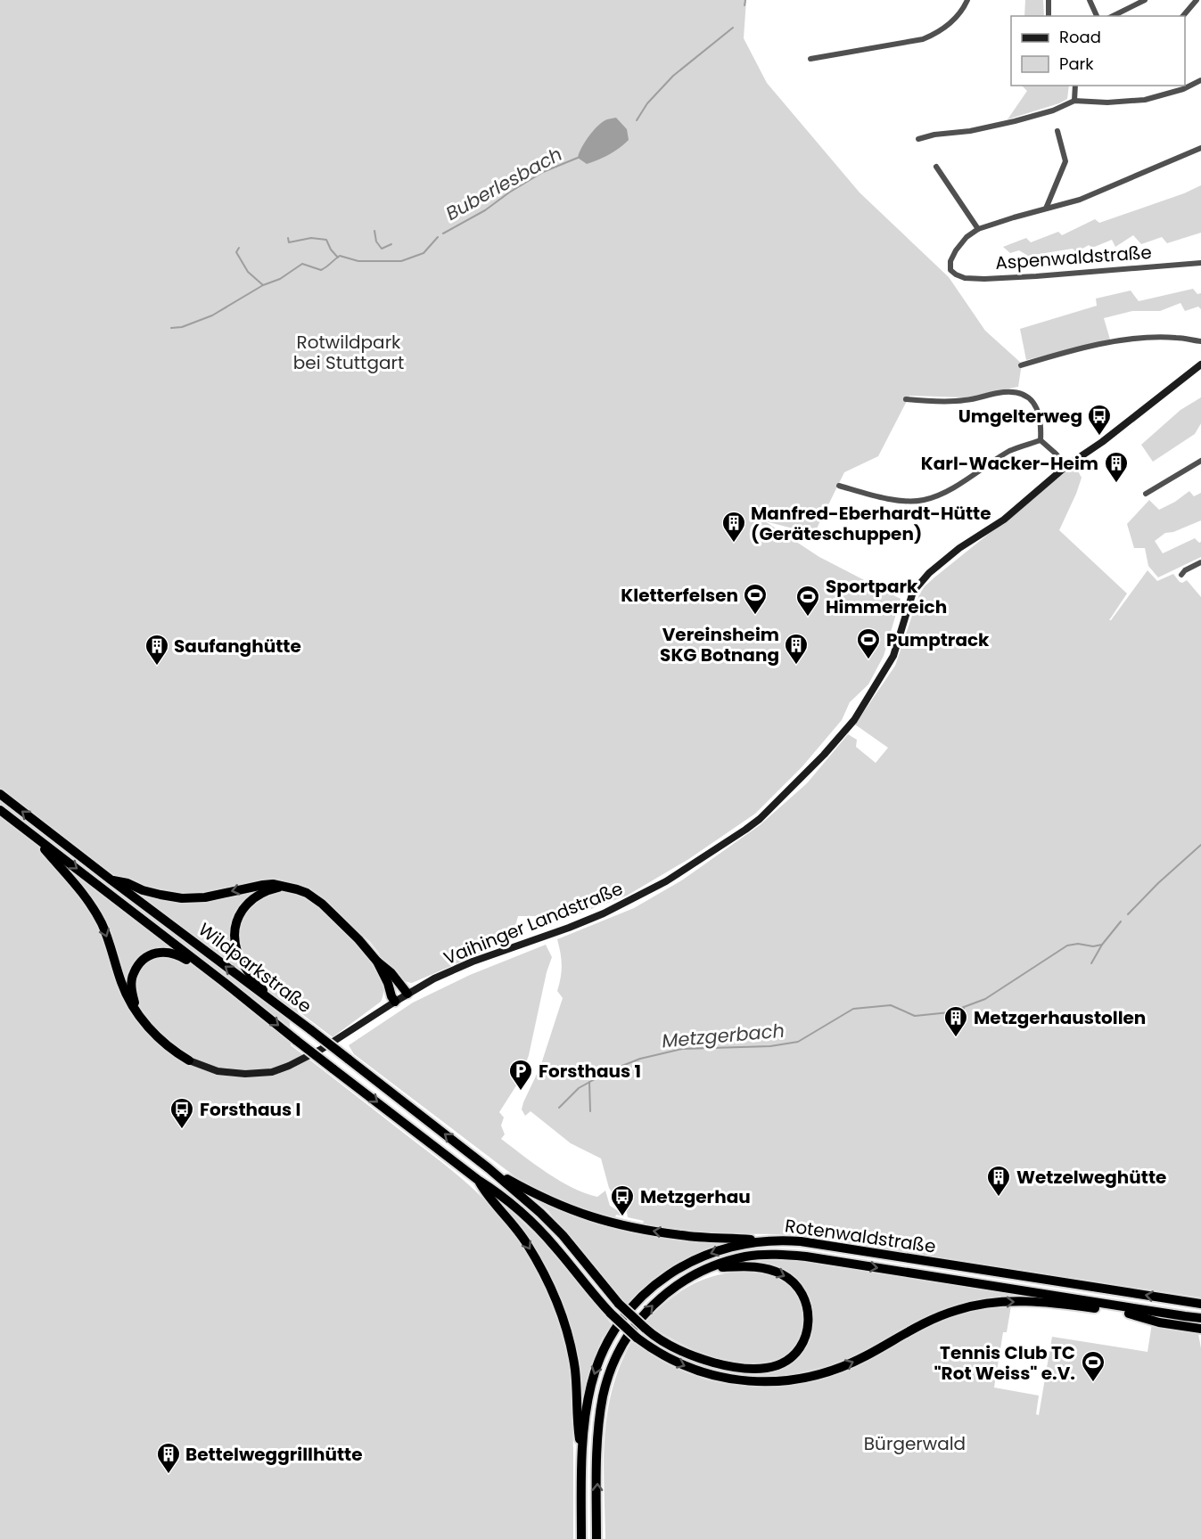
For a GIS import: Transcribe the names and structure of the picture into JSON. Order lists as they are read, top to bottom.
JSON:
{
  "streets": {
    "highway": ["Wildparkstraße", "Rotenwaldstraße"],
    "street": ["Aspenwaldstraße", "Vaihinger Landstraße"]
  },
  "water": ["Buberlesbach", "Metzgerbach"],
  "parks": ["Rotwildpark bei Stuttgart", "Bürgerwald"],
  "places": {
    "bus stop": ["Umgelterweg", "Forsthaus I", "Metzgerhau"],
    "building": [
      "Karl-Wacker-Heim",
      "Manfred-Eberhardt-Hütte (Geräteschuppen)",
      "Vereinsheim SKG Botnang",
      "Saufanghütte",
      "Metzgerhaustollen",
      "Wetzelweghütte",
      "Bettelweggrillhütte"
    ],
    "sports": [
      "Kletterfelsen",
      "Sportpark Himmerreich",
      "Pumptrack",
      "Tennis Club TC \"Rot Weiss\" e.V."
    ],
    "parking": ["Forsthaus 1"]
  },
  "legend": ["Road", "Park"]
}
